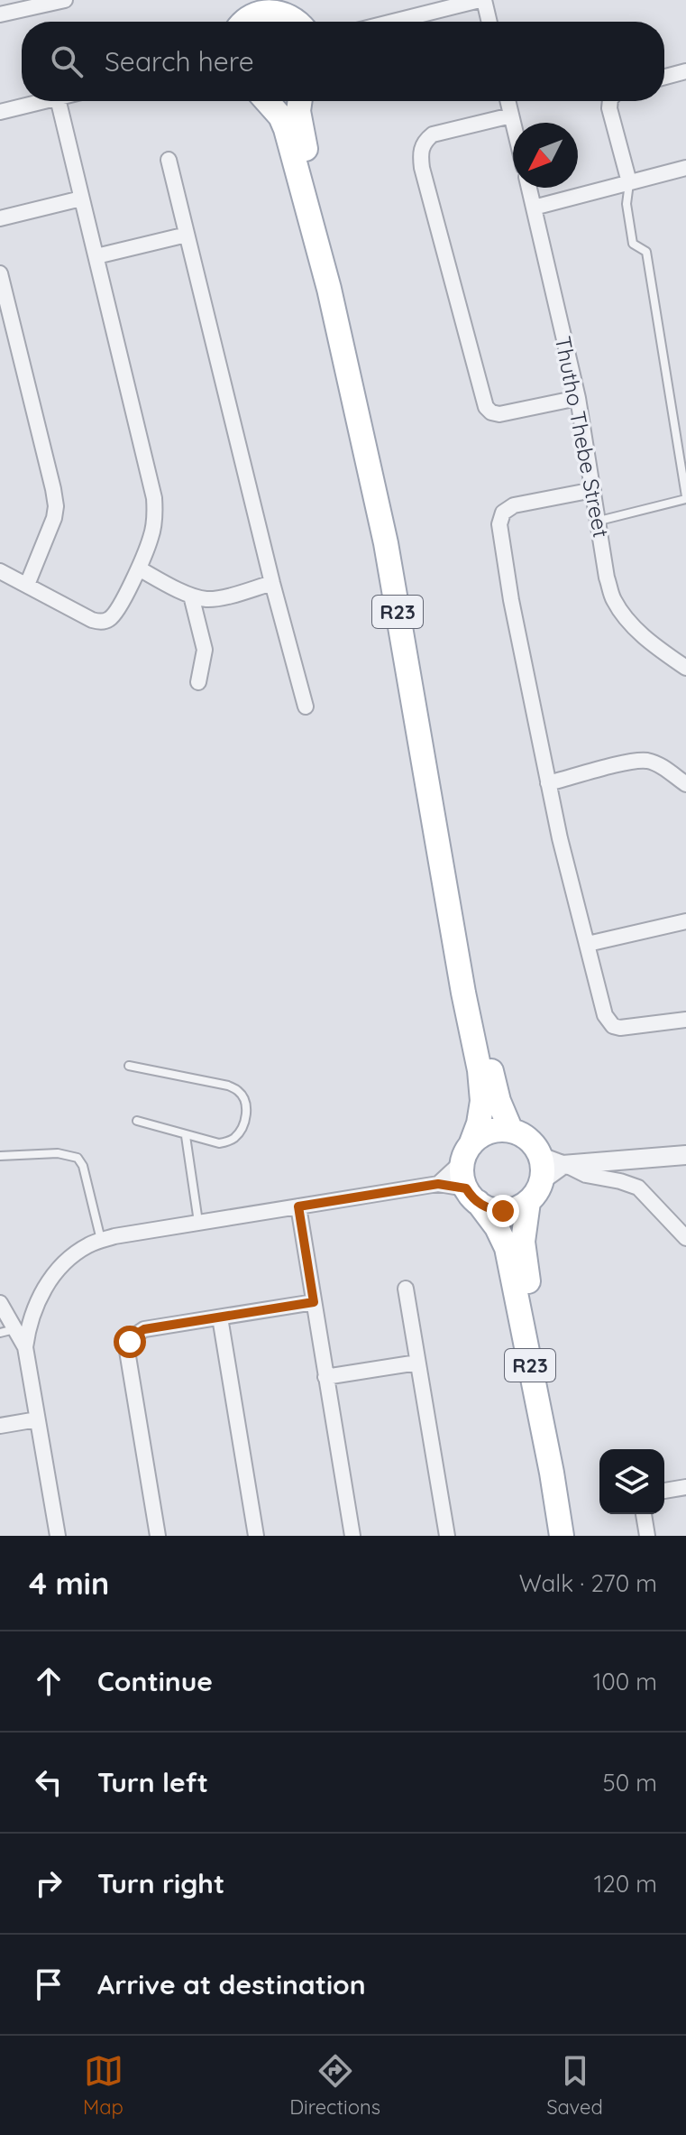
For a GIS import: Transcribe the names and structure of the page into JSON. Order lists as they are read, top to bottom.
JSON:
{
  "streets": {
    "main road": ["R23"],
    "street": ["Thutho Thebe Street"]
  },
  "north": "bottom left",
  "page": {
    "search": "Search here",
    "heading": ["4 min", "Walk · 270 m"],
    "list": [
      ["Continue", "100 m"],
      ["Turn left", "50 m"],
      ["Turn right", "120 m"],
      "Arrive at destination"
    ],
    "nav": ["Map", "Directions", "Saved"]
  }
}
